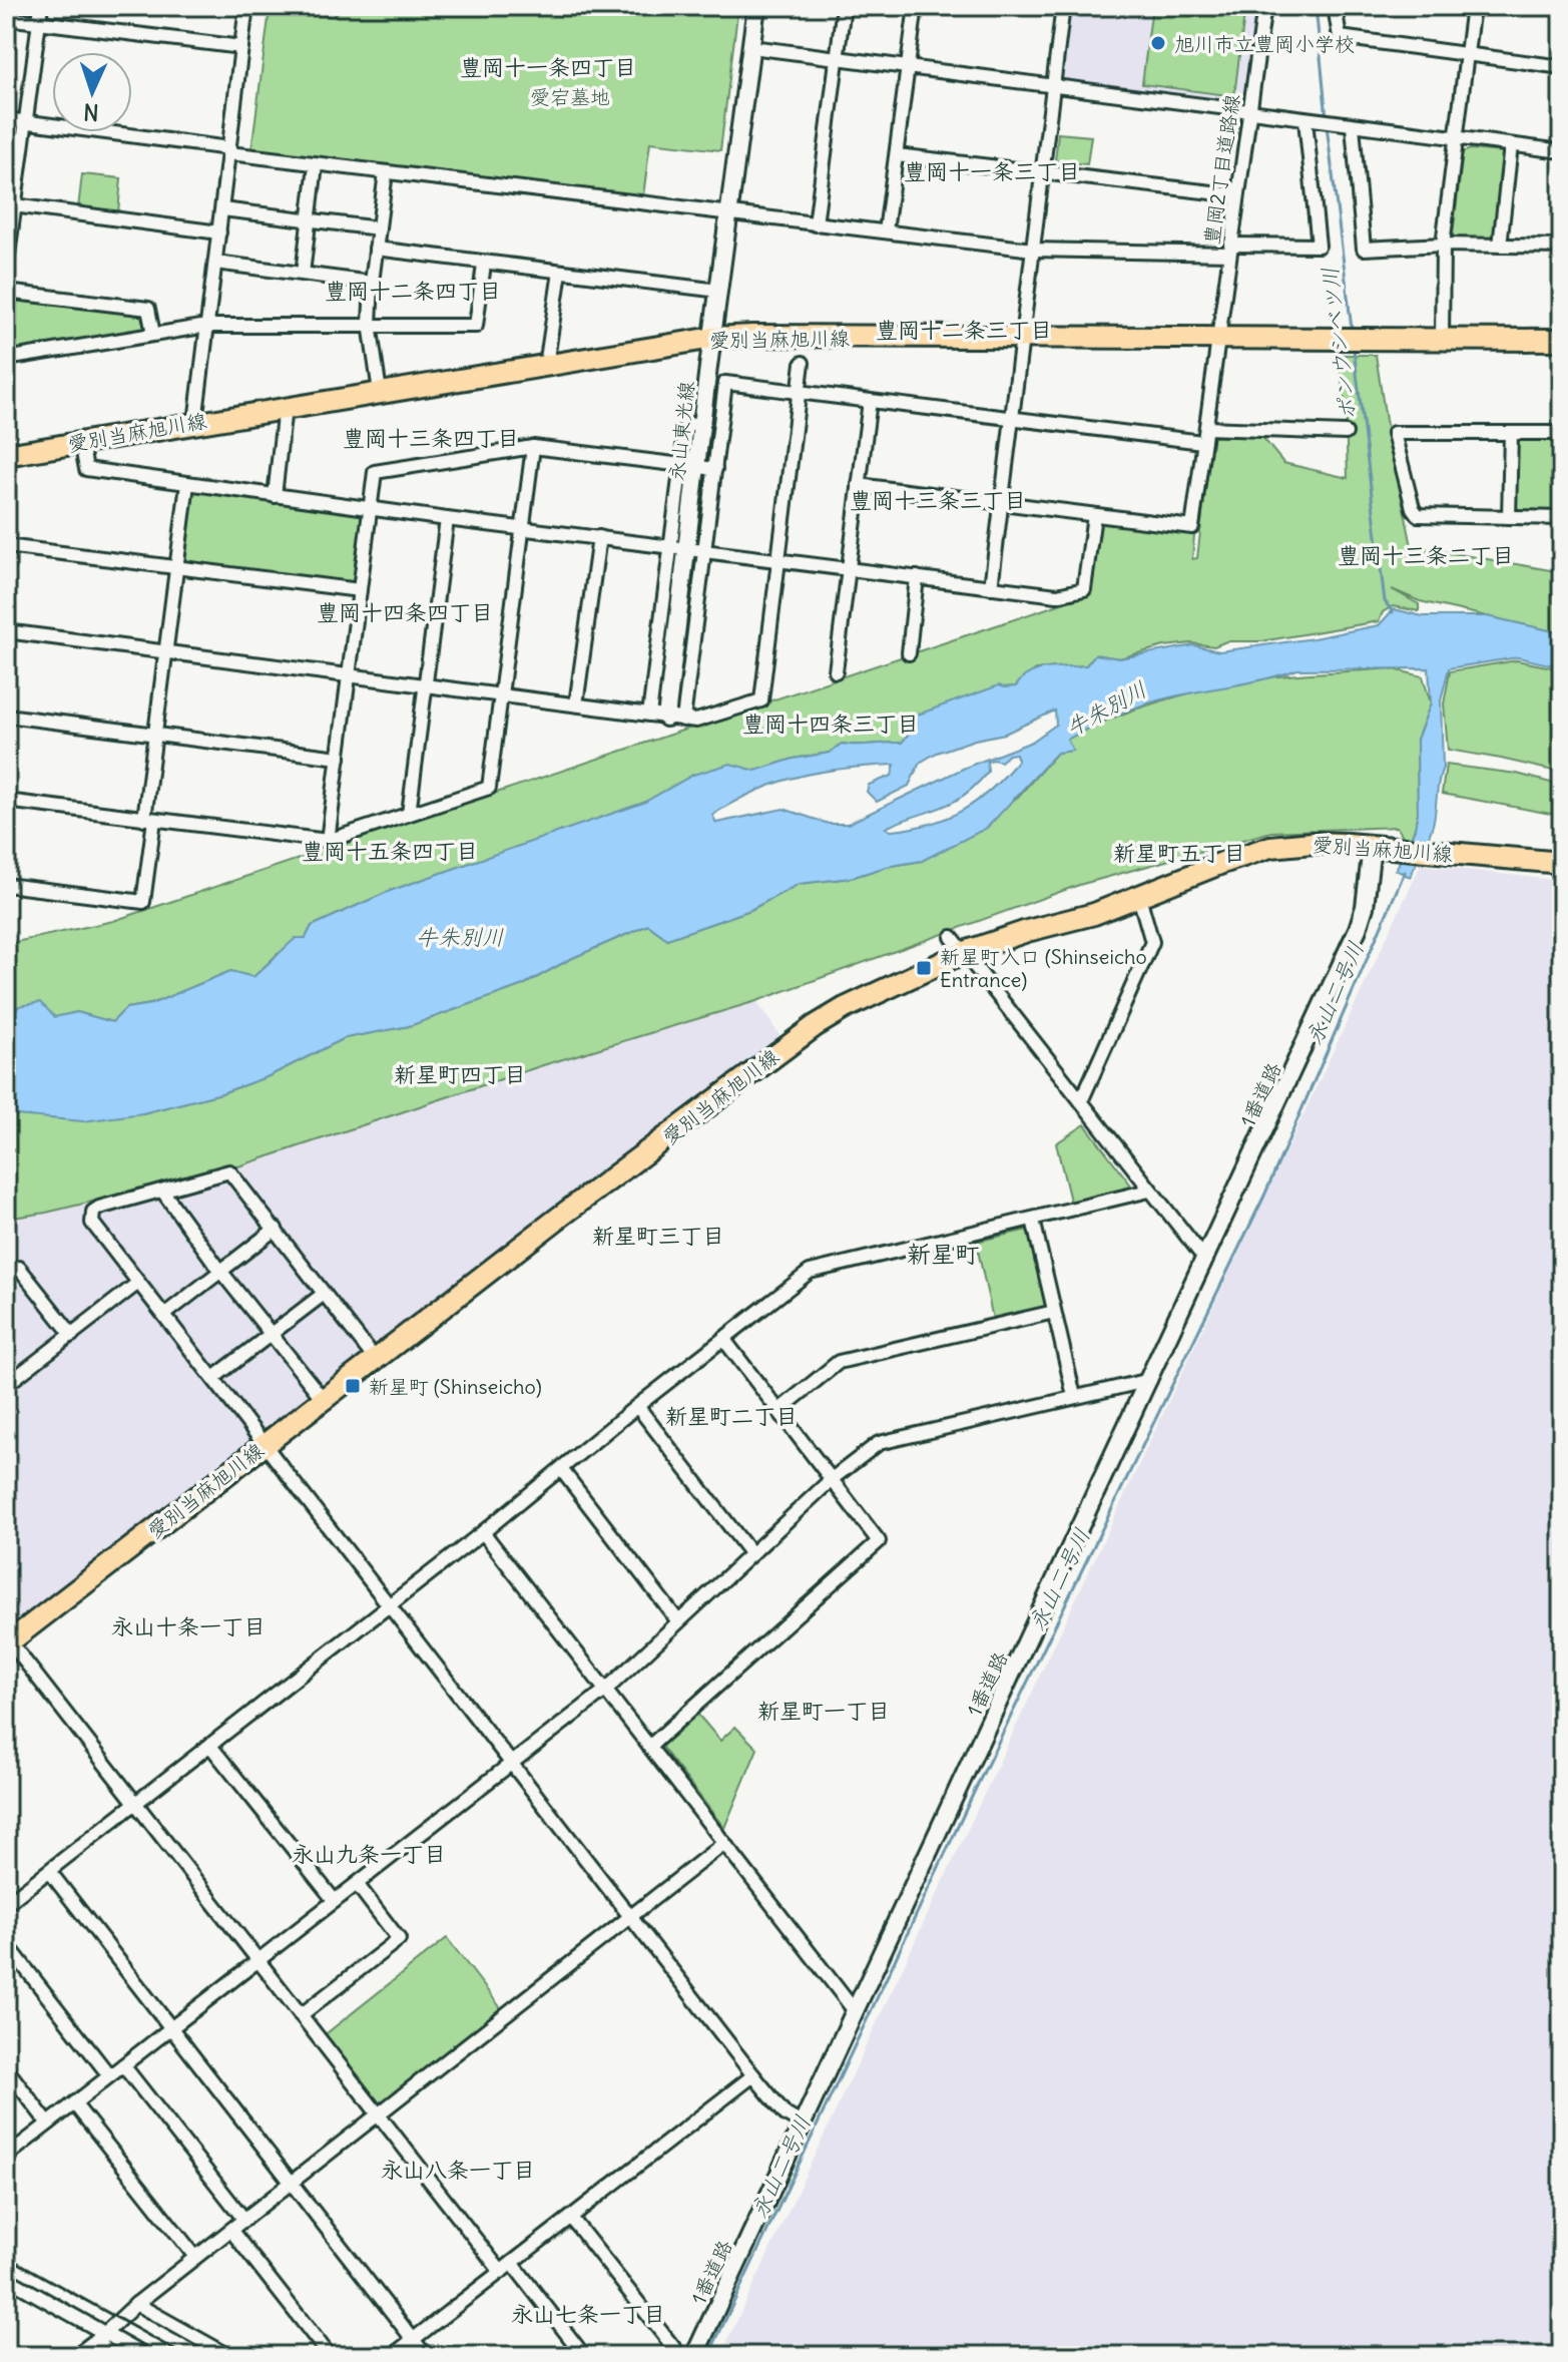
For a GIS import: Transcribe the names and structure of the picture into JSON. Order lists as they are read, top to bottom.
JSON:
{
  "streets": {
    "main road": ["愛別当麻旭川線"],
    "street": ["豊岡2丁目道路線", "永山東光線", "1番道路"]
  },
  "crossings": [
    ["豊岡2丁目道路線", "愛別当麻旭川線"],
    ["愛別当麻旭川線", "永山東光線"],
    ["愛別当麻旭川線", "1番道路"]
  ],
  "districts": [
    "豊岡十一条四丁目",
    "豊岡十一条三丁目",
    "豊岡十二条四丁目",
    "豊岡十二条三丁目",
    "豊岡十三条四丁目",
    "豊岡十三条三丁目",
    "豊岡十三条二丁目",
    "豊岡十四条四丁目",
    "豊岡十四条三丁目",
    "豊岡十五条四丁目",
    "新星町五丁目",
    "新星町四丁目",
    "新星町三丁目",
    "新星町",
    "新星町二丁目",
    "永山十条一丁目",
    "新星町一丁目",
    "永山九条一丁目",
    "永山八条一丁目",
    "永山七条一丁目"
  ],
  "water": ["ポンウシベツ川", "牛朱別川", "永山二号川"],
  "parks": ["愛宕墓地"],
  "places": {
    "other": ["旭川市立豊岡小学校"],
    "transit": ["新星町入口 (Shinseicho Entrance)", "新星町 (Shinseicho)"]
  },
  "north": "bottom"
}
